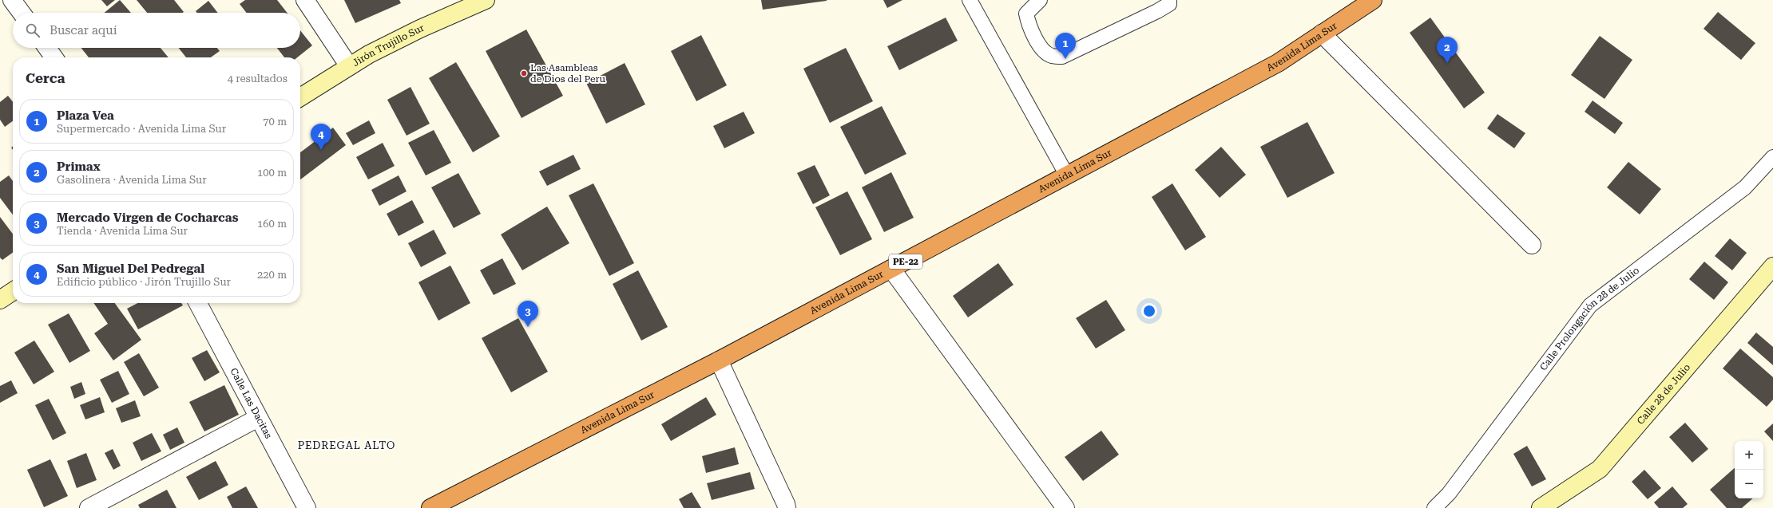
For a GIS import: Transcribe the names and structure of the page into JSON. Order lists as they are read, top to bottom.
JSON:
{
  "streets": {
    "highway": ["Avenida Lima Sur", "PE-22"],
    "street": ["Jirón Trujillo Sur", "Calle 28 de Julio", "Calle Las Dacitas"],
    "lane": ["Calle Prolongación 28 de Julio"]
  },
  "districts": ["PEDREGAL ALTO"],
  "places": ["Las Asambleas de Dios del Peru"],
  "page": {
    "search": "Buscar aquí",
    "pins": [
      "1",
      "2",
      "4",
      "3"
    ],
    "heading": ["Cerca", "4 resultados"],
    "list": [
      {
        "mark": "1",
        "name": "Plaza Vea",
        "note": "Supermercado · Avenida Lima Sur",
        "value": "70 m"
      },
      {
        "mark": "2",
        "name": "Primax",
        "note": "Gasolinera · Avenida Lima Sur",
        "value": "100 m"
      },
      {
        "mark": "3",
        "name": "Mercado Virgen de Cocharcas",
        "note": "Tienda · Avenida Lima Sur",
        "value": "160 m"
      },
      {
        "mark": "4",
        "name": "San Miguel Del Pedregal",
        "note": "Edificio público · Jirón Trujillo Sur",
        "value": "220 m"
      }
    ],
    "map_buttons": ["+", "−"]
  }
}
